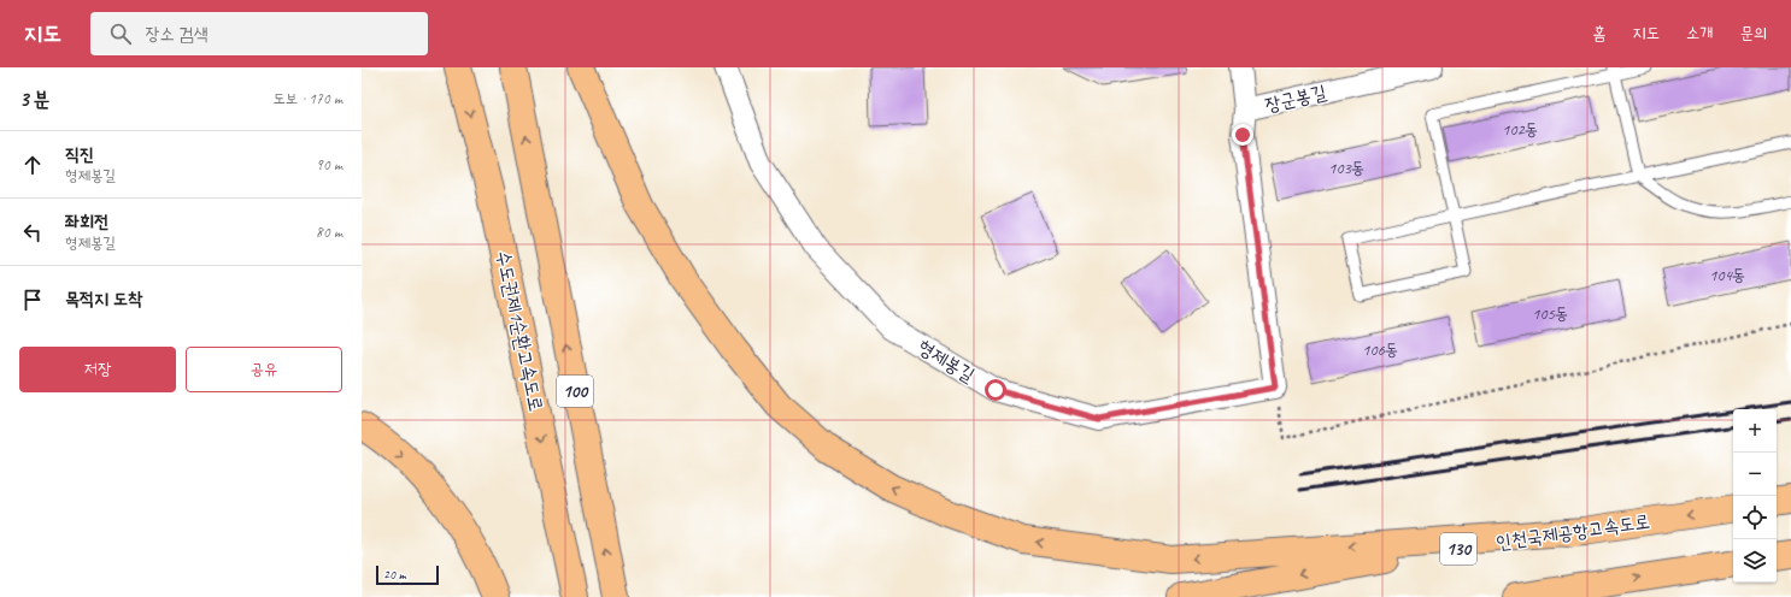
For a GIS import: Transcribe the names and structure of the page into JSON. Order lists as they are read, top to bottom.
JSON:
{
  "streets": {
    "highway": [
      "수도권제1순환고속도로",
      "100",
      "인천국제공항고속도로",
      "130"
    ],
    "street": ["장군봉길", "형제봉길"]
  },
  "house_numbers": [
    "102동",
    "103동",
    "104동",
    "105동",
    "106동"
  ],
  "scale_bar": "20 m",
  "page": {
    "header": "지도",
    "search": "장소 검색",
    "nav": [
      "홈",
      "지도",
      "소개",
      "문의"
    ],
    "heading": ["3 분", "도보 · 170 m"],
    "list": [
      ["직진", "형제봉길", "90 m"],
      ["좌회전", "형제봉길", "80 m"],
      "목적지 도착"
    ],
    "buttons": ["저장", "공유"],
    "map_buttons": ["+", "−"],
    "scale": "20 m"
  }
}
